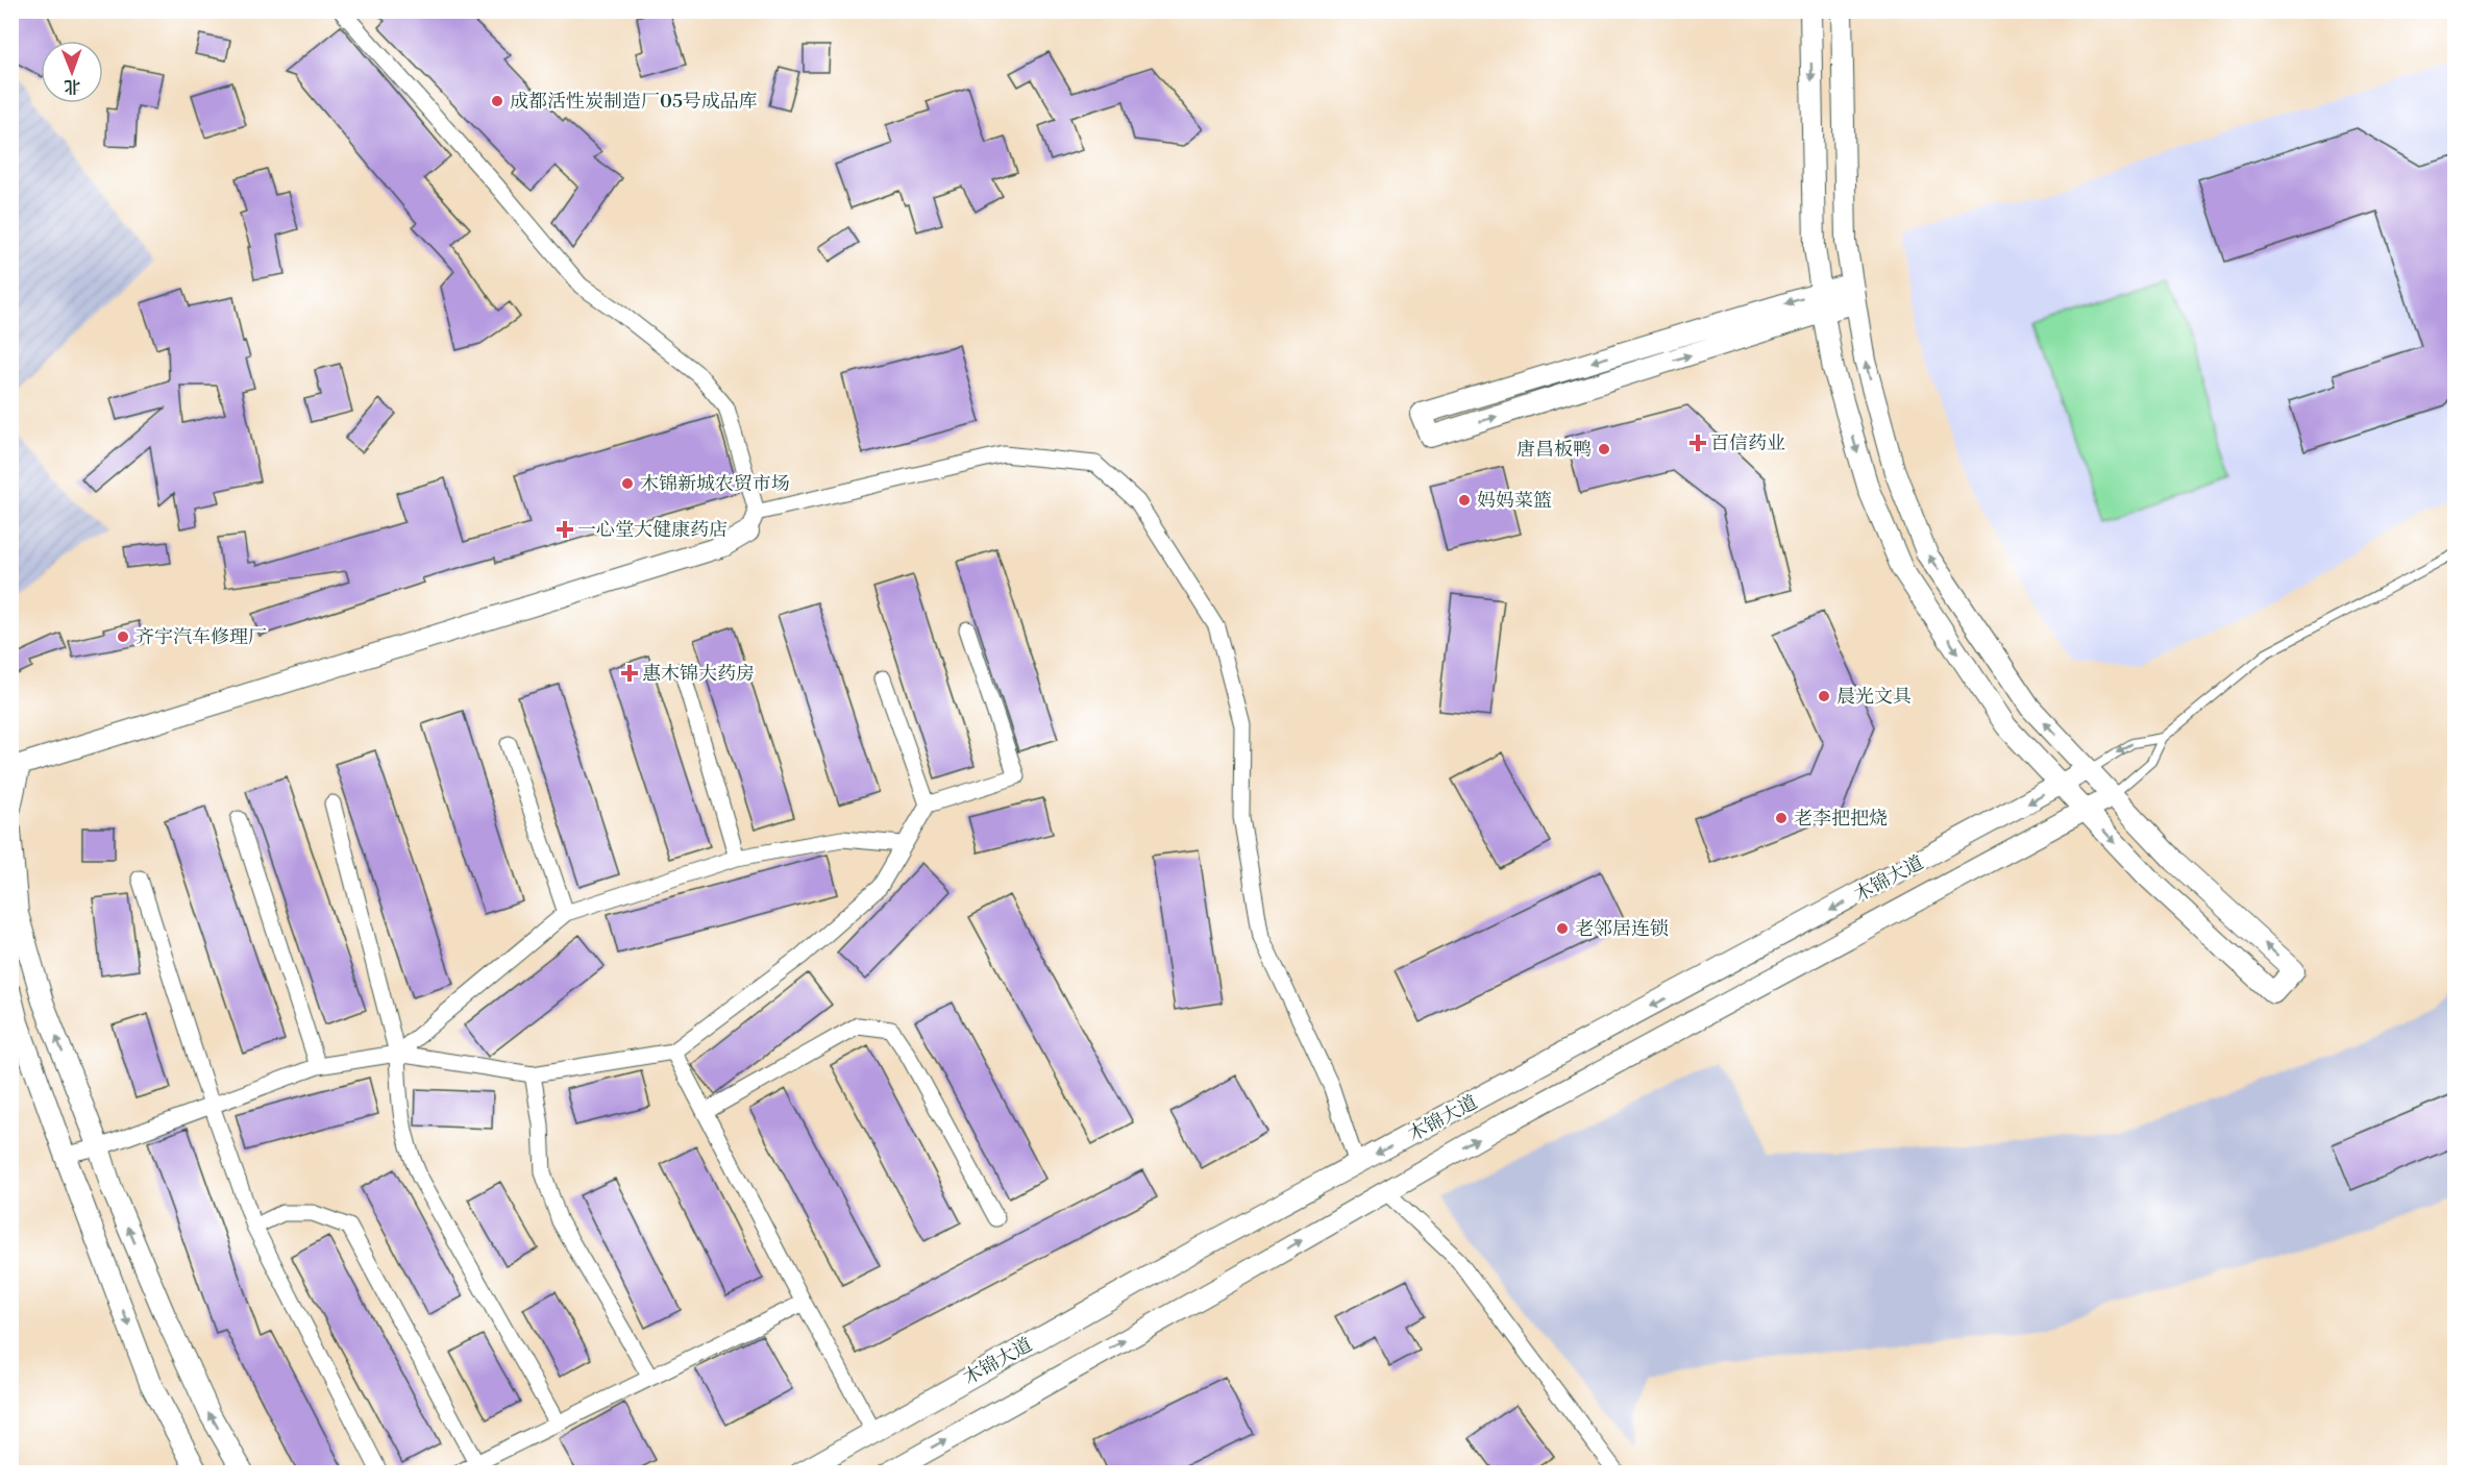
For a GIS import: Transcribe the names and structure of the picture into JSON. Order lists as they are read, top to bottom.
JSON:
{
  "streets": {
    "street": ["木锦大道"]
  },
  "places": {
    "other": [
      "成都活性炭制造厂05号成品库",
      "唐昌板鸭",
      "木锦新城农贸市场",
      "妈妈菜篮",
      "齐宇汽车修理厂",
      "晨光文具",
      "老李把把烧",
      "老邻居连锁"
    ],
    "health": ["百信药业", "一心堂大健康药店", "惠木锦大药房"]
  },
  "north": "bottom"
}
